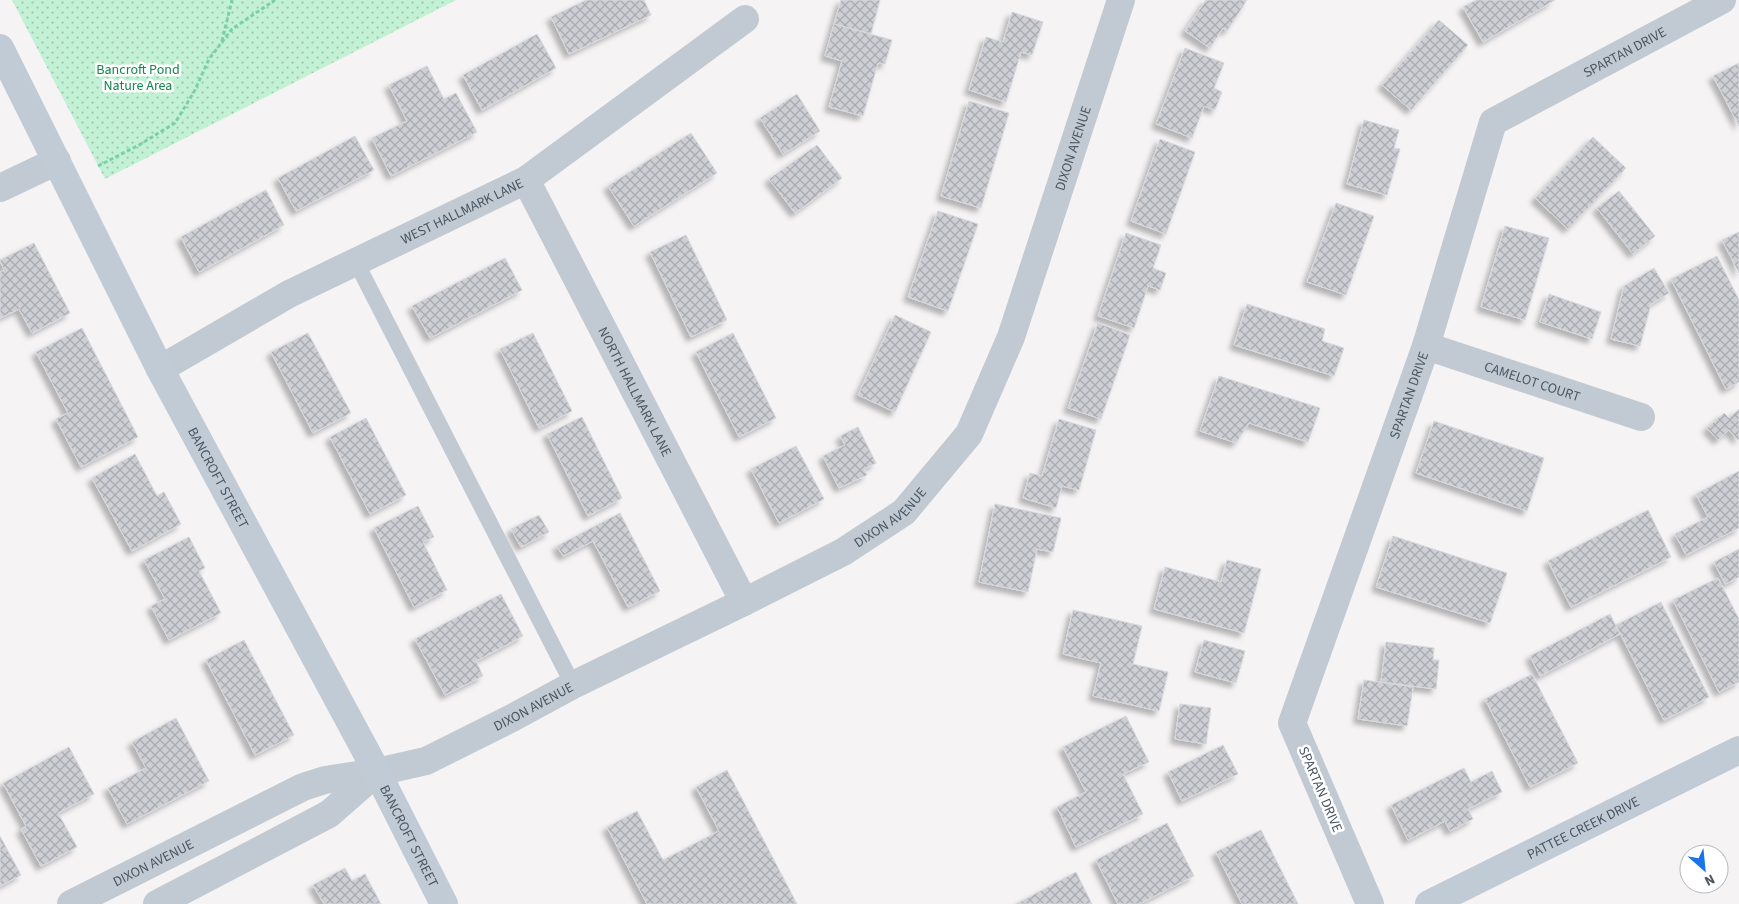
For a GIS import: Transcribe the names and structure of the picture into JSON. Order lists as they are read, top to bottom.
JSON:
{
  "streets": {
    "street": [
      "SPARTAN DRIVE",
      "DIXON AVENUE",
      "WEST HALLMARK LANE",
      "CAMELOT COURT",
      "NORTH HALLMARK LANE",
      "BANCROFT STREET",
      "PATTEE CREEK DRIVE"
    ]
  },
  "crossings": [
    ["SPARTAN DRIVE", "CAMELOT COURT"],
    ["DIXON AVENUE", "NORTH HALLMARK LANE"],
    ["DIXON AVENUE", "BANCROFT STREET"],
    ["WEST HALLMARK LANE", "NORTH HALLMARK LANE"],
    ["WEST HALLMARK LANE", "BANCROFT STREET"]
  ],
  "parks": ["Bancroft Pond Nature Area"],
  "north": "bottom right"
}
